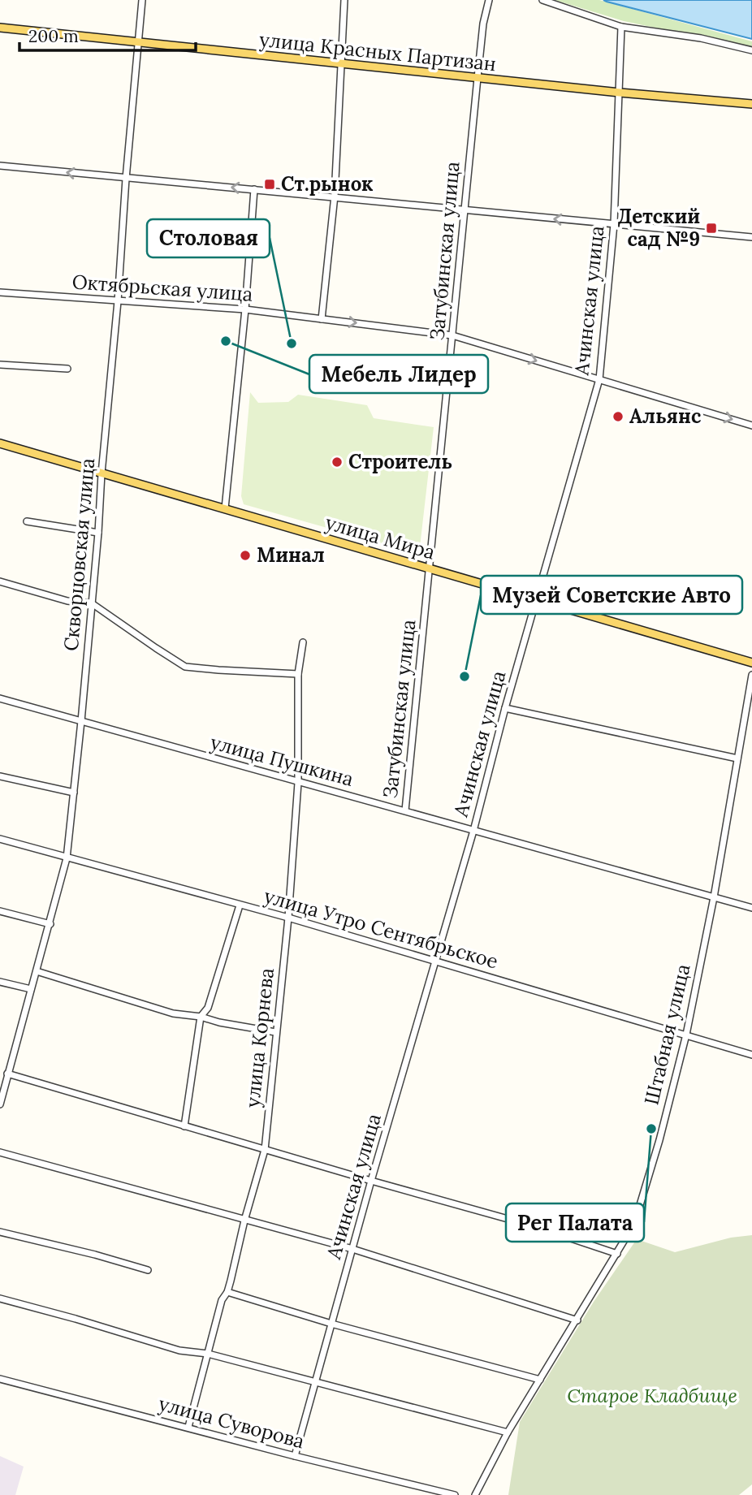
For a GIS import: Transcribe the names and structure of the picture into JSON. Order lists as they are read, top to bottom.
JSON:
{
  "streets": {
    "main road": ["улица Красных Партизан", "улица Мира"],
    "street": [
      "Затубинская улица",
      "Октябрьская улица",
      "Ачинская улица",
      "Скворцовская улица",
      "улица Пушкина",
      "улица Утро Сентябрьское",
      "Штабная улица",
      "улица Корнева",
      "улица Суворова"
    ]
  },
  "crossings": [
    ["улица Красных Партизан", "Затубинская улица"],
    ["улица Красных Партизан", "Ачинская улица"],
    ["улица Красных Партизан", "Скворцовская улица"],
    ["Затубинская улица", "Октябрьская улица"],
    ["Затубинская улица", "улица Мира"],
    ["Затубинская улица", "улица Пушкина"],
    ["Октябрьская улица", "Ачинская улица"],
    ["Октябрьская улица", "Скворцовская улица"],
    ["Ачинская улица", "улица Мира"],
    ["Ачинская улица", "улица Пушкина"],
    ["Ачинская улица", "улица Утро Сентябрьское"],
    ["Ачинская улица", "улица Суворова"],
    ["улица Мира", "Скворцовская улица"],
    ["Скворцовская улица", "улица Пушкина"],
    ["Скворцовская улица", "улица Утро Сентябрьское"],
    ["улица Пушкина", "Штабная улица"],
    ["улица Пушкина", "улица Корнева"],
    ["улица Утро Сентябрьское", "Штабная улица"],
    ["улица Утро Сентябрьское", "улица Корнева"],
    ["улица Корнева", "улица Суворова"]
  ],
  "one_way": ["Октябрьская улица"],
  "parks": ["Старое Кладбище"],
  "places": {
    "transit": ["Ст.рынок", "Детский сад №9"],
    "other": [
      "Мебель Лидер",
      "Столовая",
      "Альянс",
      "Строитель",
      "Минал",
      "Музей Советские Авто",
      "Рег Палата"
    ]
  },
  "scale_bar": "200 m"
}
